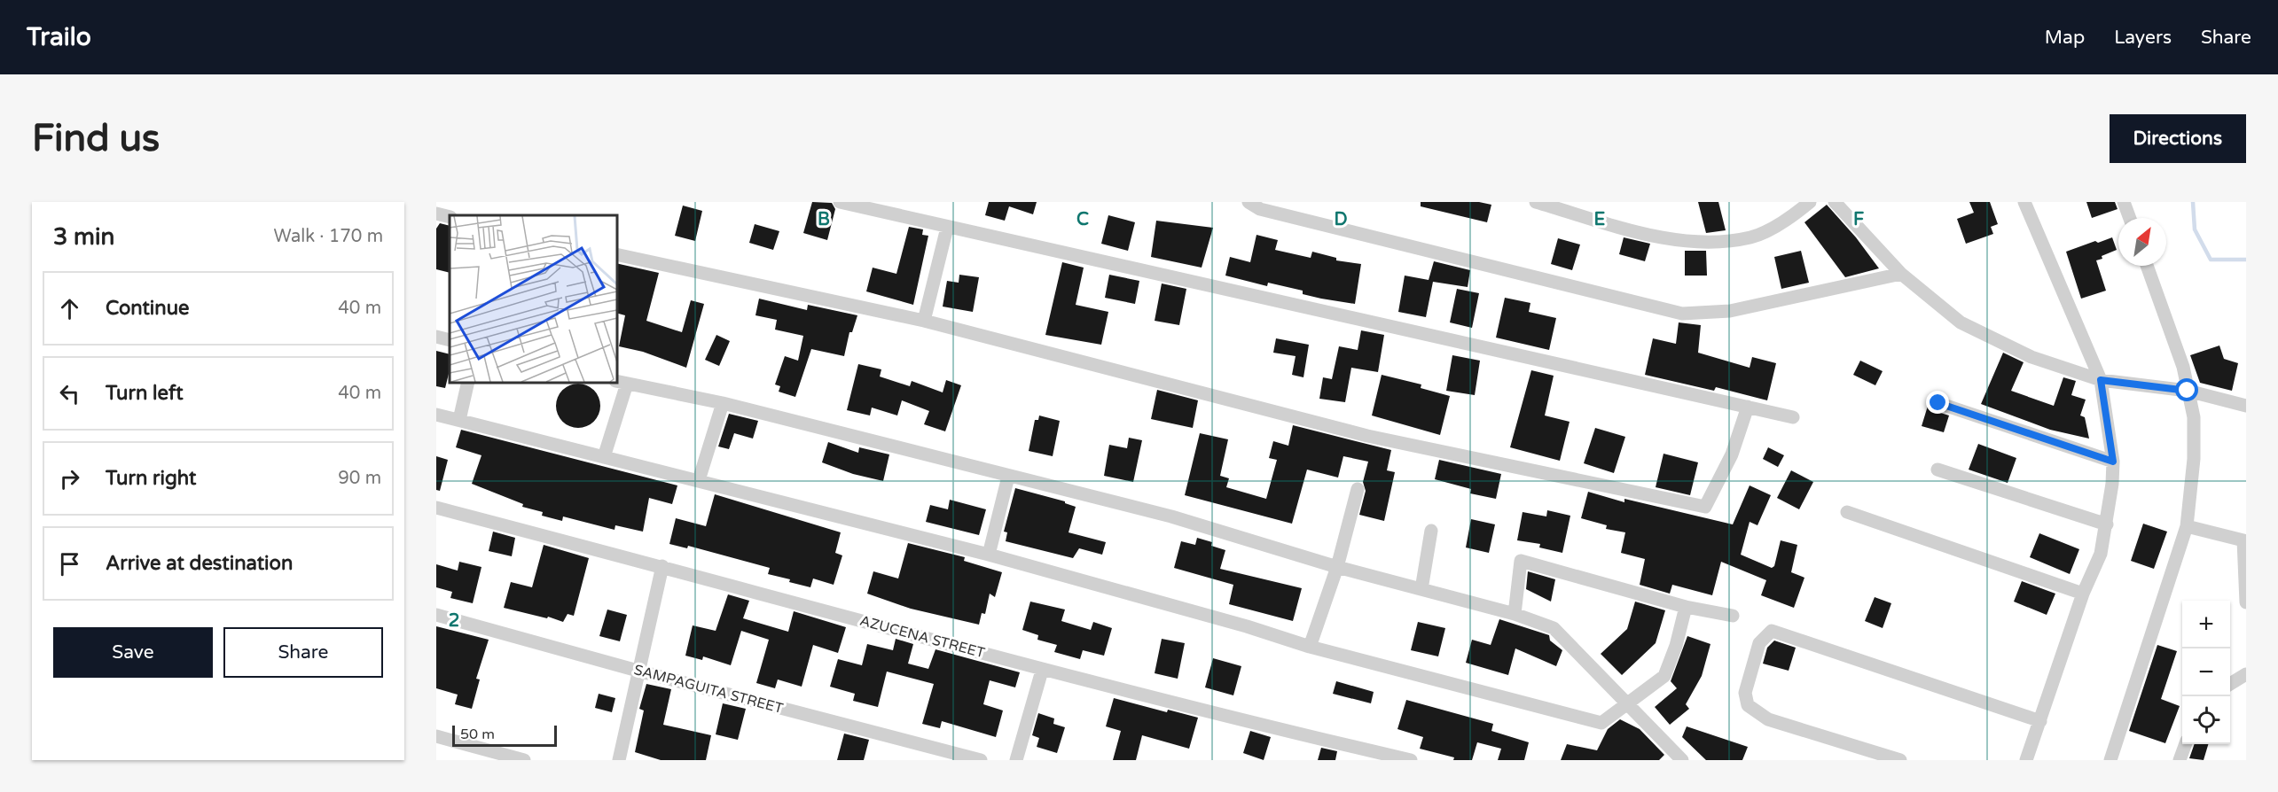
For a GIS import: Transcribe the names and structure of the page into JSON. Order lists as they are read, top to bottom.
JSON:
{
  "streets": {
    "street": ["AZUCENA STREET", "SAMPAGUITA STREET"]
  },
  "scale_bar": "50 m",
  "north": "top right",
  "page": {
    "header": "Trailo",
    "nav": ["Map", "Layers", "Share"],
    "buttons": [
      "Directions",
      ["Save", "Share"]
    ],
    "title": "Find us",
    "heading": ["3 min", "Walk · 170 m"],
    "list": [
      ["Continue", "40 m"],
      ["Turn left", "40 m"],
      ["Turn right", "90 m"],
      "Arrive at destination"
    ],
    "map_buttons": ["+", "−"],
    "scale": "50 m"
  },
  "grid": {
    "columns": [
      "B",
      "C",
      "D",
      "E",
      "F"
    ],
    "rows": ["2"]
  }
}
